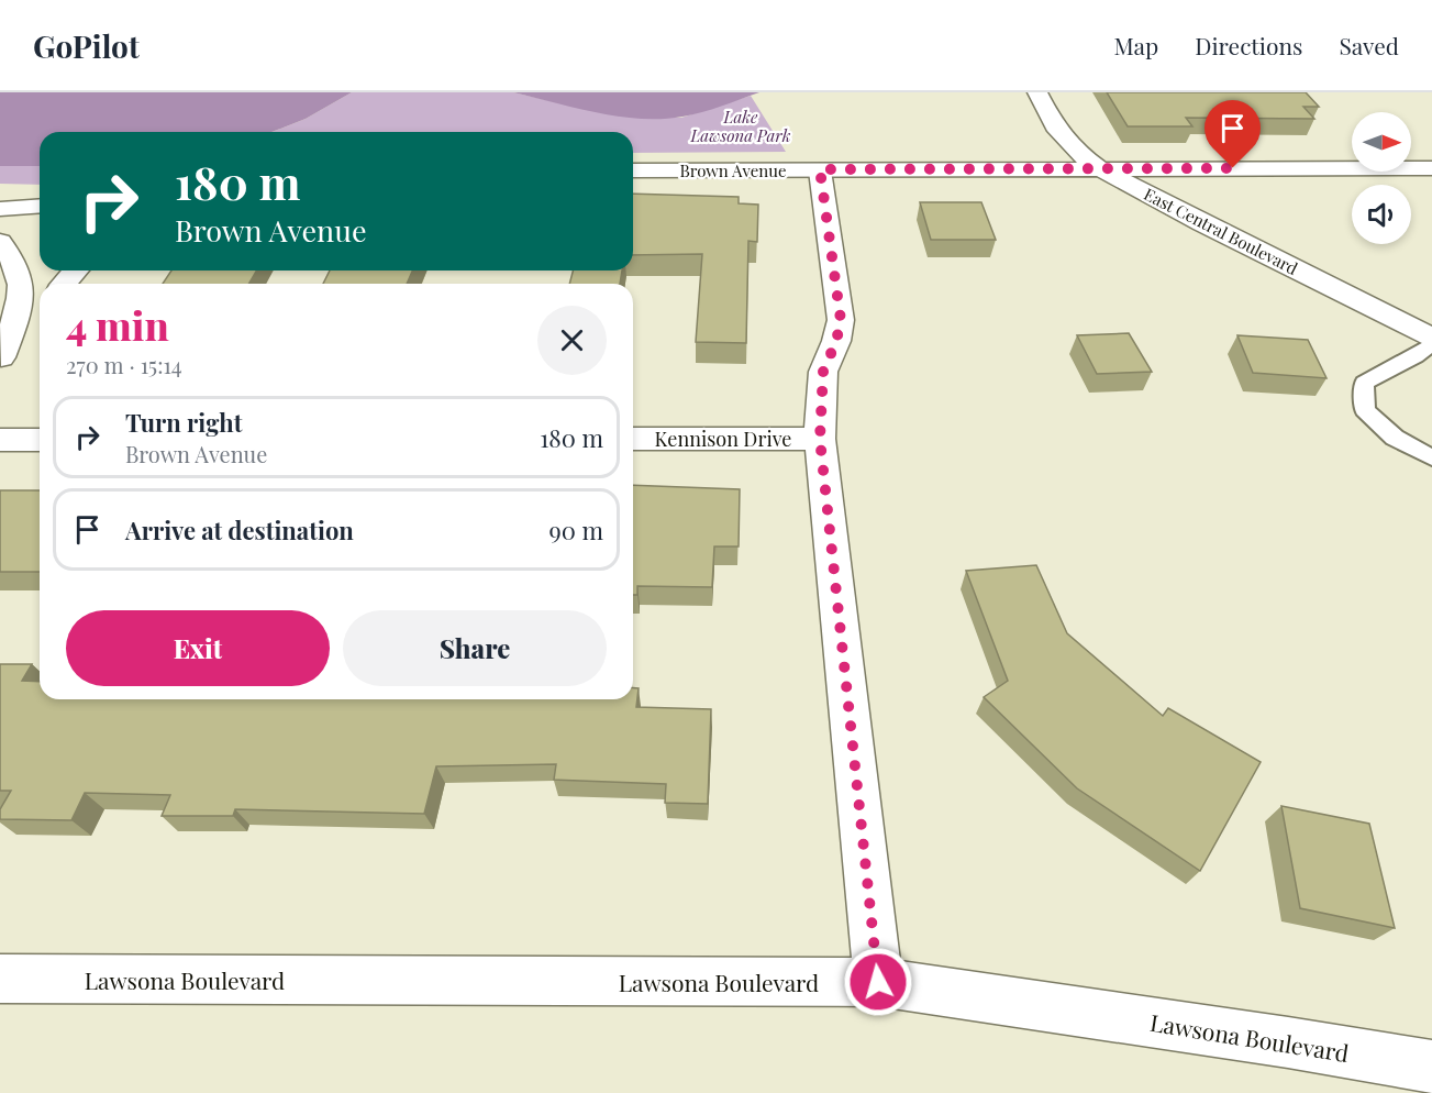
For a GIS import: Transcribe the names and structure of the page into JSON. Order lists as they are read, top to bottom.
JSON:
{
  "streets": {
    "street": [
      "Brown Avenue",
      "East Central Boulevard",
      "Kennison Drive",
      "Lawsona Boulevard"
    ]
  },
  "crossings": [
    ["Brown Avenue", "East Central Boulevard"]
  ],
  "parks": ["Lake Lawsona Park"],
  "north": "right",
  "page": {
    "header": "GoPilot",
    "nav": ["Map", "Directions", "Saved"],
    "turn": ["180 m", "Brown Avenue"],
    "heading": ["4 min", "270 m · 15:14"],
    "list": [
      {
        "name": "Turn right",
        "note": "Brown Avenue",
        "value": "180 m"
      },
      {
        "name": "Arrive at destination",
        "value": "90 m"
      }
    ],
    "buttons": ["Exit", "Share"]
  }
}
